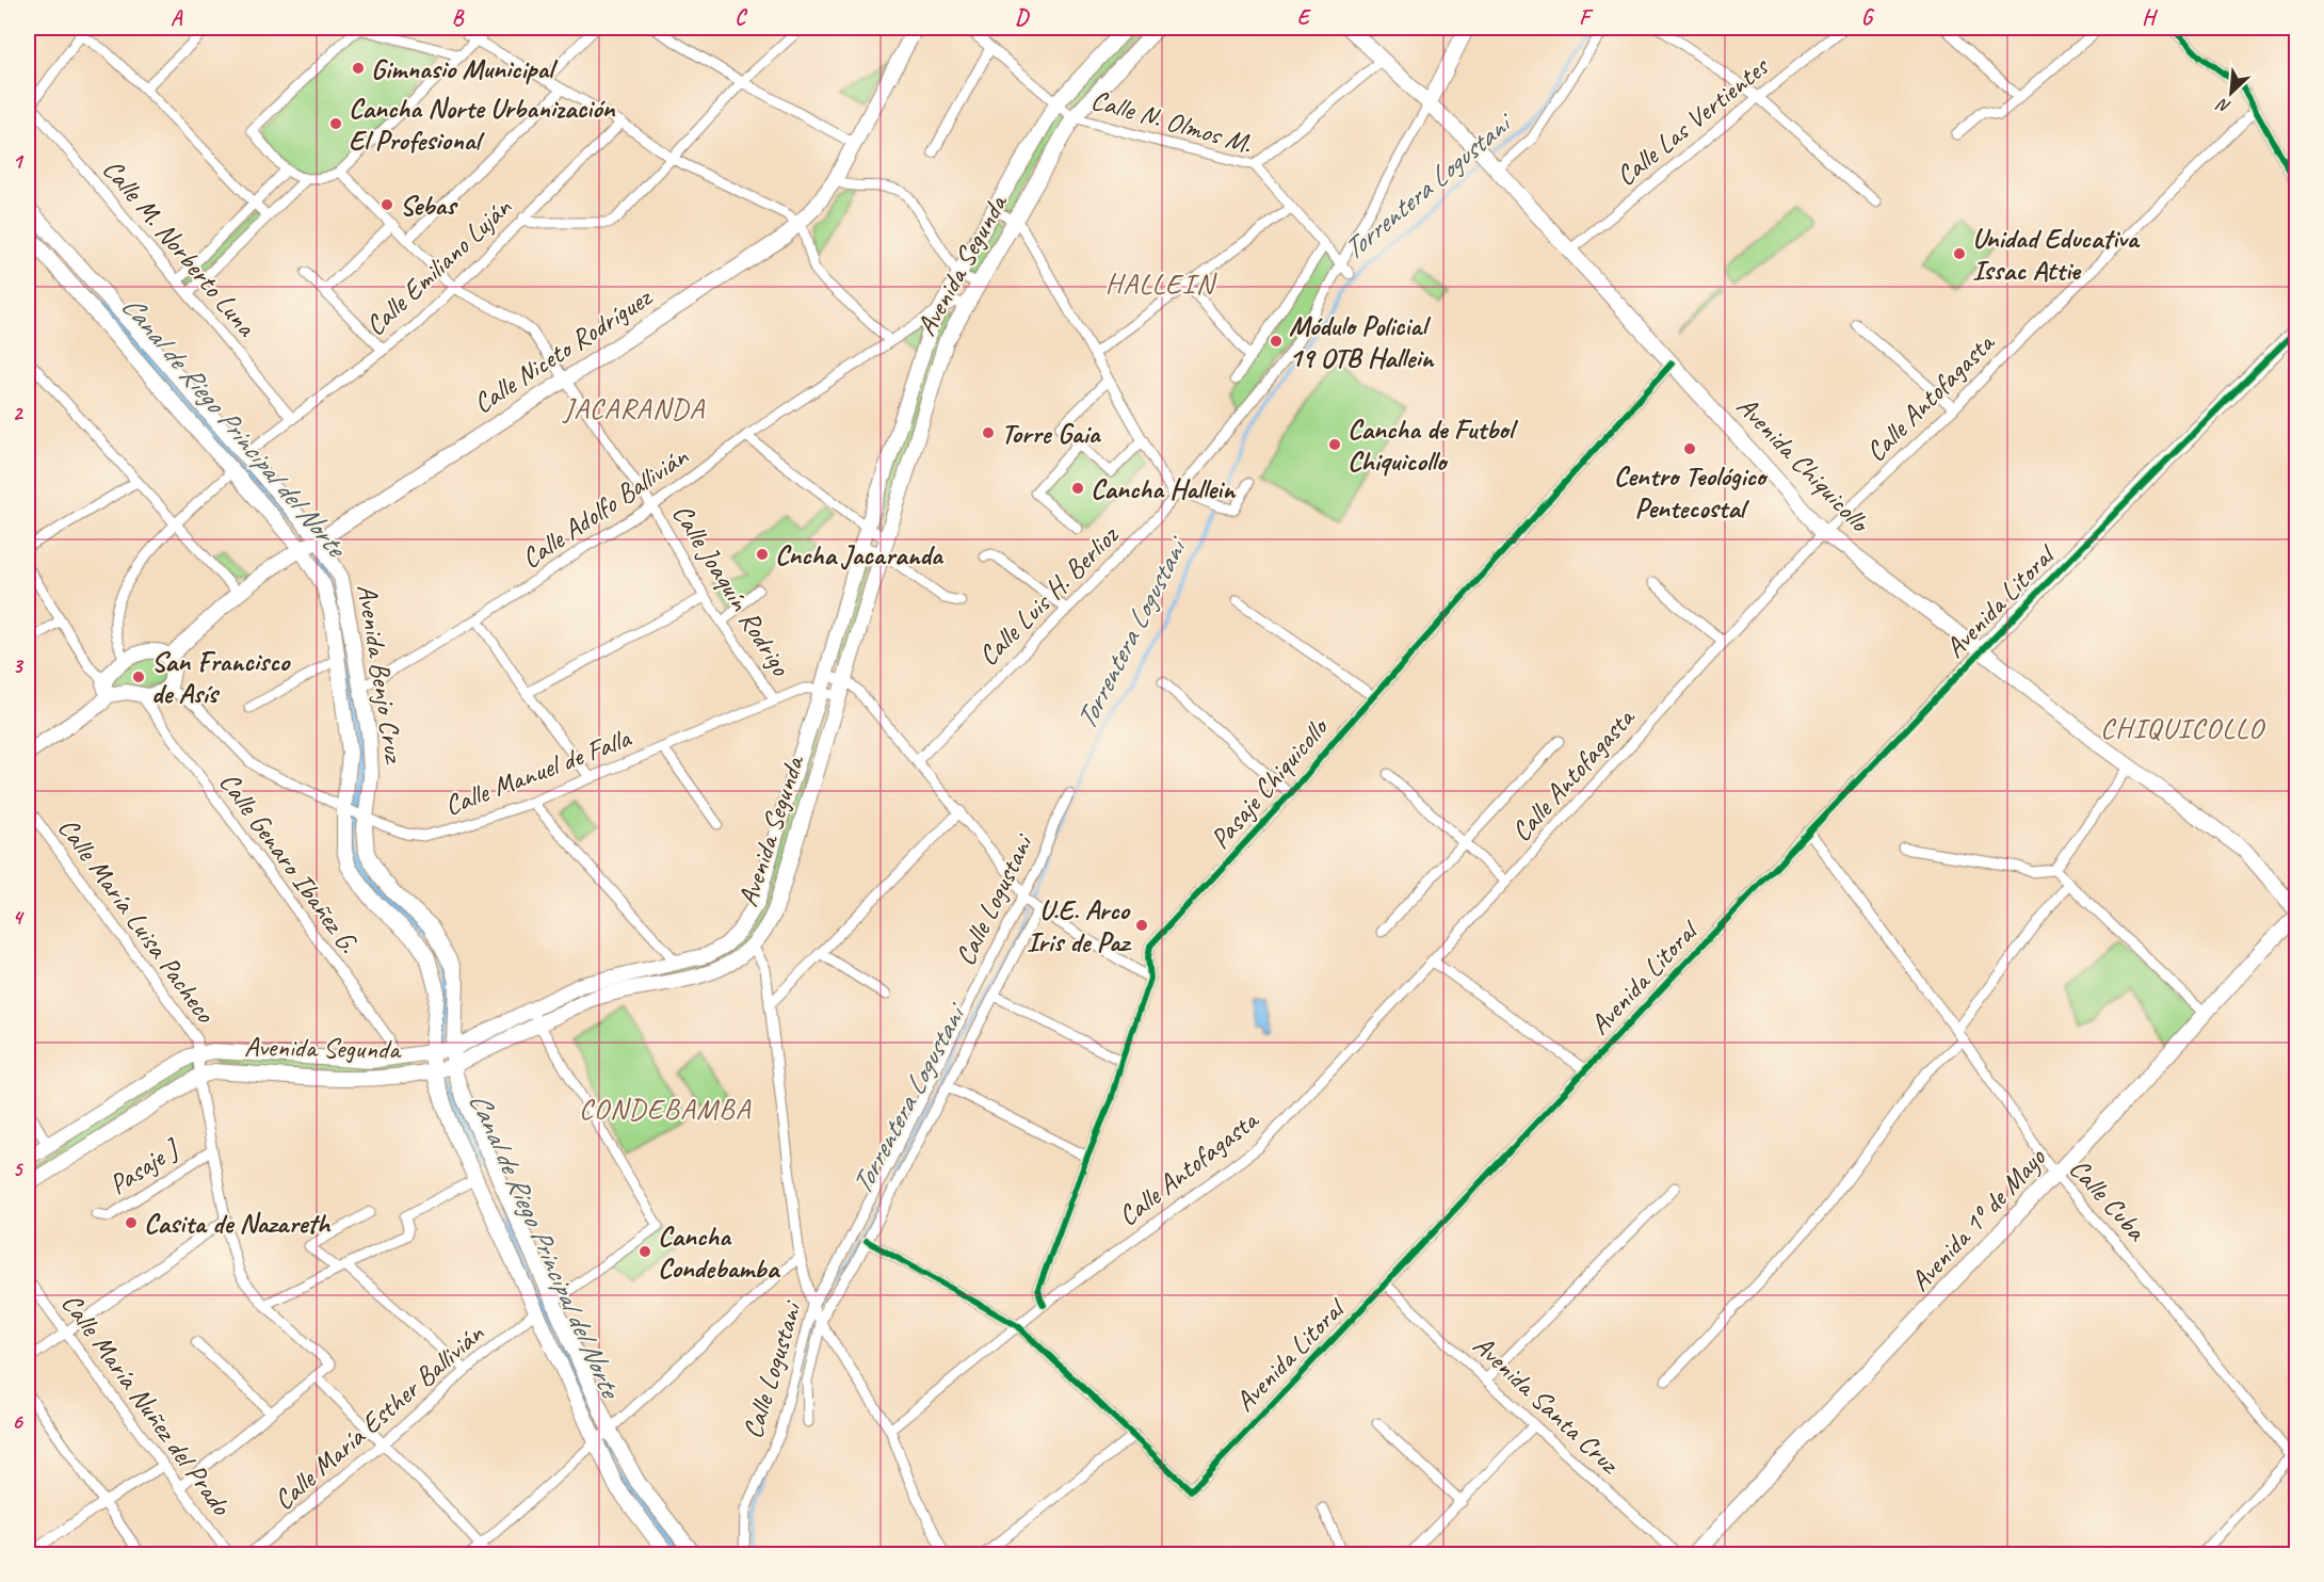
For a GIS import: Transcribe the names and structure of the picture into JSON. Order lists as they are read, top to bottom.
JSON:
{
  "streets": {
    "main road": [
      "Avenida Segunda",
      "Calle Niceto Rodríguez",
      "Avenida Chiquicollo",
      "Avenida Litoral",
      "Avenida Benjo Cruz",
      "Avenida 1º de Mayo"
    ],
    "street": [
      "Calle N. Olmos M.",
      "Calle Las Vertientes",
      "Calle M. Norberto Luna",
      "Calle Emiliano Luján",
      "Calle Antofagasta",
      "Calle Adolfo Ballivián",
      "Calle Joaquín Rodrigo",
      "Calle Luis H. Berlioz",
      "Calle Manuel de Falla",
      "Pasaje Chiquicollo",
      "Calle Genaro Ibañez G.",
      "Calle Logustani",
      "Calle María Luisa Pacheco",
      "Pasaje J",
      "Calle Cuba",
      "Calle María Nuñez del Prado",
      "Avenida Santa Cruz",
      "Calle María Esther Ballivián"
    ]
  },
  "crossings": [
    ["Calle N. Olmos M.", "Avenida Segunda"],
    ["Calle N. Olmos M.", "Calle Luis H. Berlioz"],
    ["Calle Las Vertientes", "Avenida Chiquicollo"],
    ["Calle M. Norberto Luna", "Calle Emiliano Luján"],
    ["Avenida Segunda", "Calle Adolfo Ballivián"],
    ["Avenida Segunda", "Calle Joaquín Rodrigo"],
    ["Avenida Segunda", "Avenida Benjo Cruz"],
    ["Avenida Segunda", "Calle Manuel de Falla"],
    ["Avenida Segunda", "Calle Genaro Ibañez G."],
    ["Avenida Segunda", "Calle María Luisa Pacheco"],
    ["Calle Emiliano Luján", "Calle Joaquín Rodrigo"],
    ["Calle Emiliano Luján", "Avenida Benjo Cruz"],
    ["Calle Niceto Rodríguez", "Calle Joaquín Rodrigo"],
    ["Calle Niceto Rodríguez", "Avenida Benjo Cruz"],
    ["Calle Antofagasta", "Avenida Chiquicollo"],
    ["Calle Antofagasta", "Avenida Litoral"],
    ["Calle Antofagasta", "Pasaje Chiquicollo"],
    ["Avenida Chiquicollo", "Calle Luis H. Berlioz"],
    ["Avenida Chiquicollo", "Avenida Litoral"],
    ["Avenida Chiquicollo", "Pasaje Chiquicollo"],
    ["Calle Adolfo Ballivián", "Calle Joaquín Rodrigo"],
    ["Calle Adolfo Ballivián", "Avenida Benjo Cruz"],
    ["Calle Joaquín Rodrigo", "Calle Luis H. Berlioz"],
    ["Calle Joaquín Rodrigo", "Calle Manuel de Falla"],
    ["Calle Joaquín Rodrigo", "Pasaje Chiquicollo"],
    ["Calle Joaquín Rodrigo", "Calle Logustani"],
    ["Avenida Litoral", "Calle Logustani"],
    ["Avenida Litoral", "Calle Cuba"],
    ["Avenida Litoral", "Avenida Santa Cruz"],
    ["Avenida Benjo Cruz", "Calle Manuel de Falla"],
    ["Avenida Benjo Cruz", "Calle María Esther Ballivián"],
    ["Calle María Luisa Pacheco", "Pasaje J"],
    ["Calle Cuba", "Avenida 1º de Mayo"]
  ],
  "districts": [
    "HALLEIN",
    "JACARANDA",
    "CHIQUICOLLO",
    "CONDEBAMBA"
  ],
  "water": ["Torrentera Logustani", "Canal de Riego Principal del Norte"],
  "places": [
    "Gimnasio Municipal",
    "Cancha Norte Urbanización El Profesional",
    "Sebas",
    "Unidad Educativa Issac Attie",
    "Módulo Policial 19 OTB Hallein",
    "Torre Gaia",
    "Cancha de Futbol Chiquicollo",
    "Centro Teológico Pentecostal",
    "Cancha Hallein",
    "Cncha Jacaranda",
    "San Francisco de Asís",
    "U.E. Arco Iris de Paz",
    "Casita de Nazareth",
    "Cancha Condebamba"
  ],
  "north": "bottom left",
  "grid": {
    "columns": [
      "A",
      "B",
      "C",
      "D",
      "E",
      "F",
      "G",
      "H"
    ],
    "rows": [
      "1",
      "2",
      "3",
      "4",
      "5",
      "6"
    ]
  }
}
